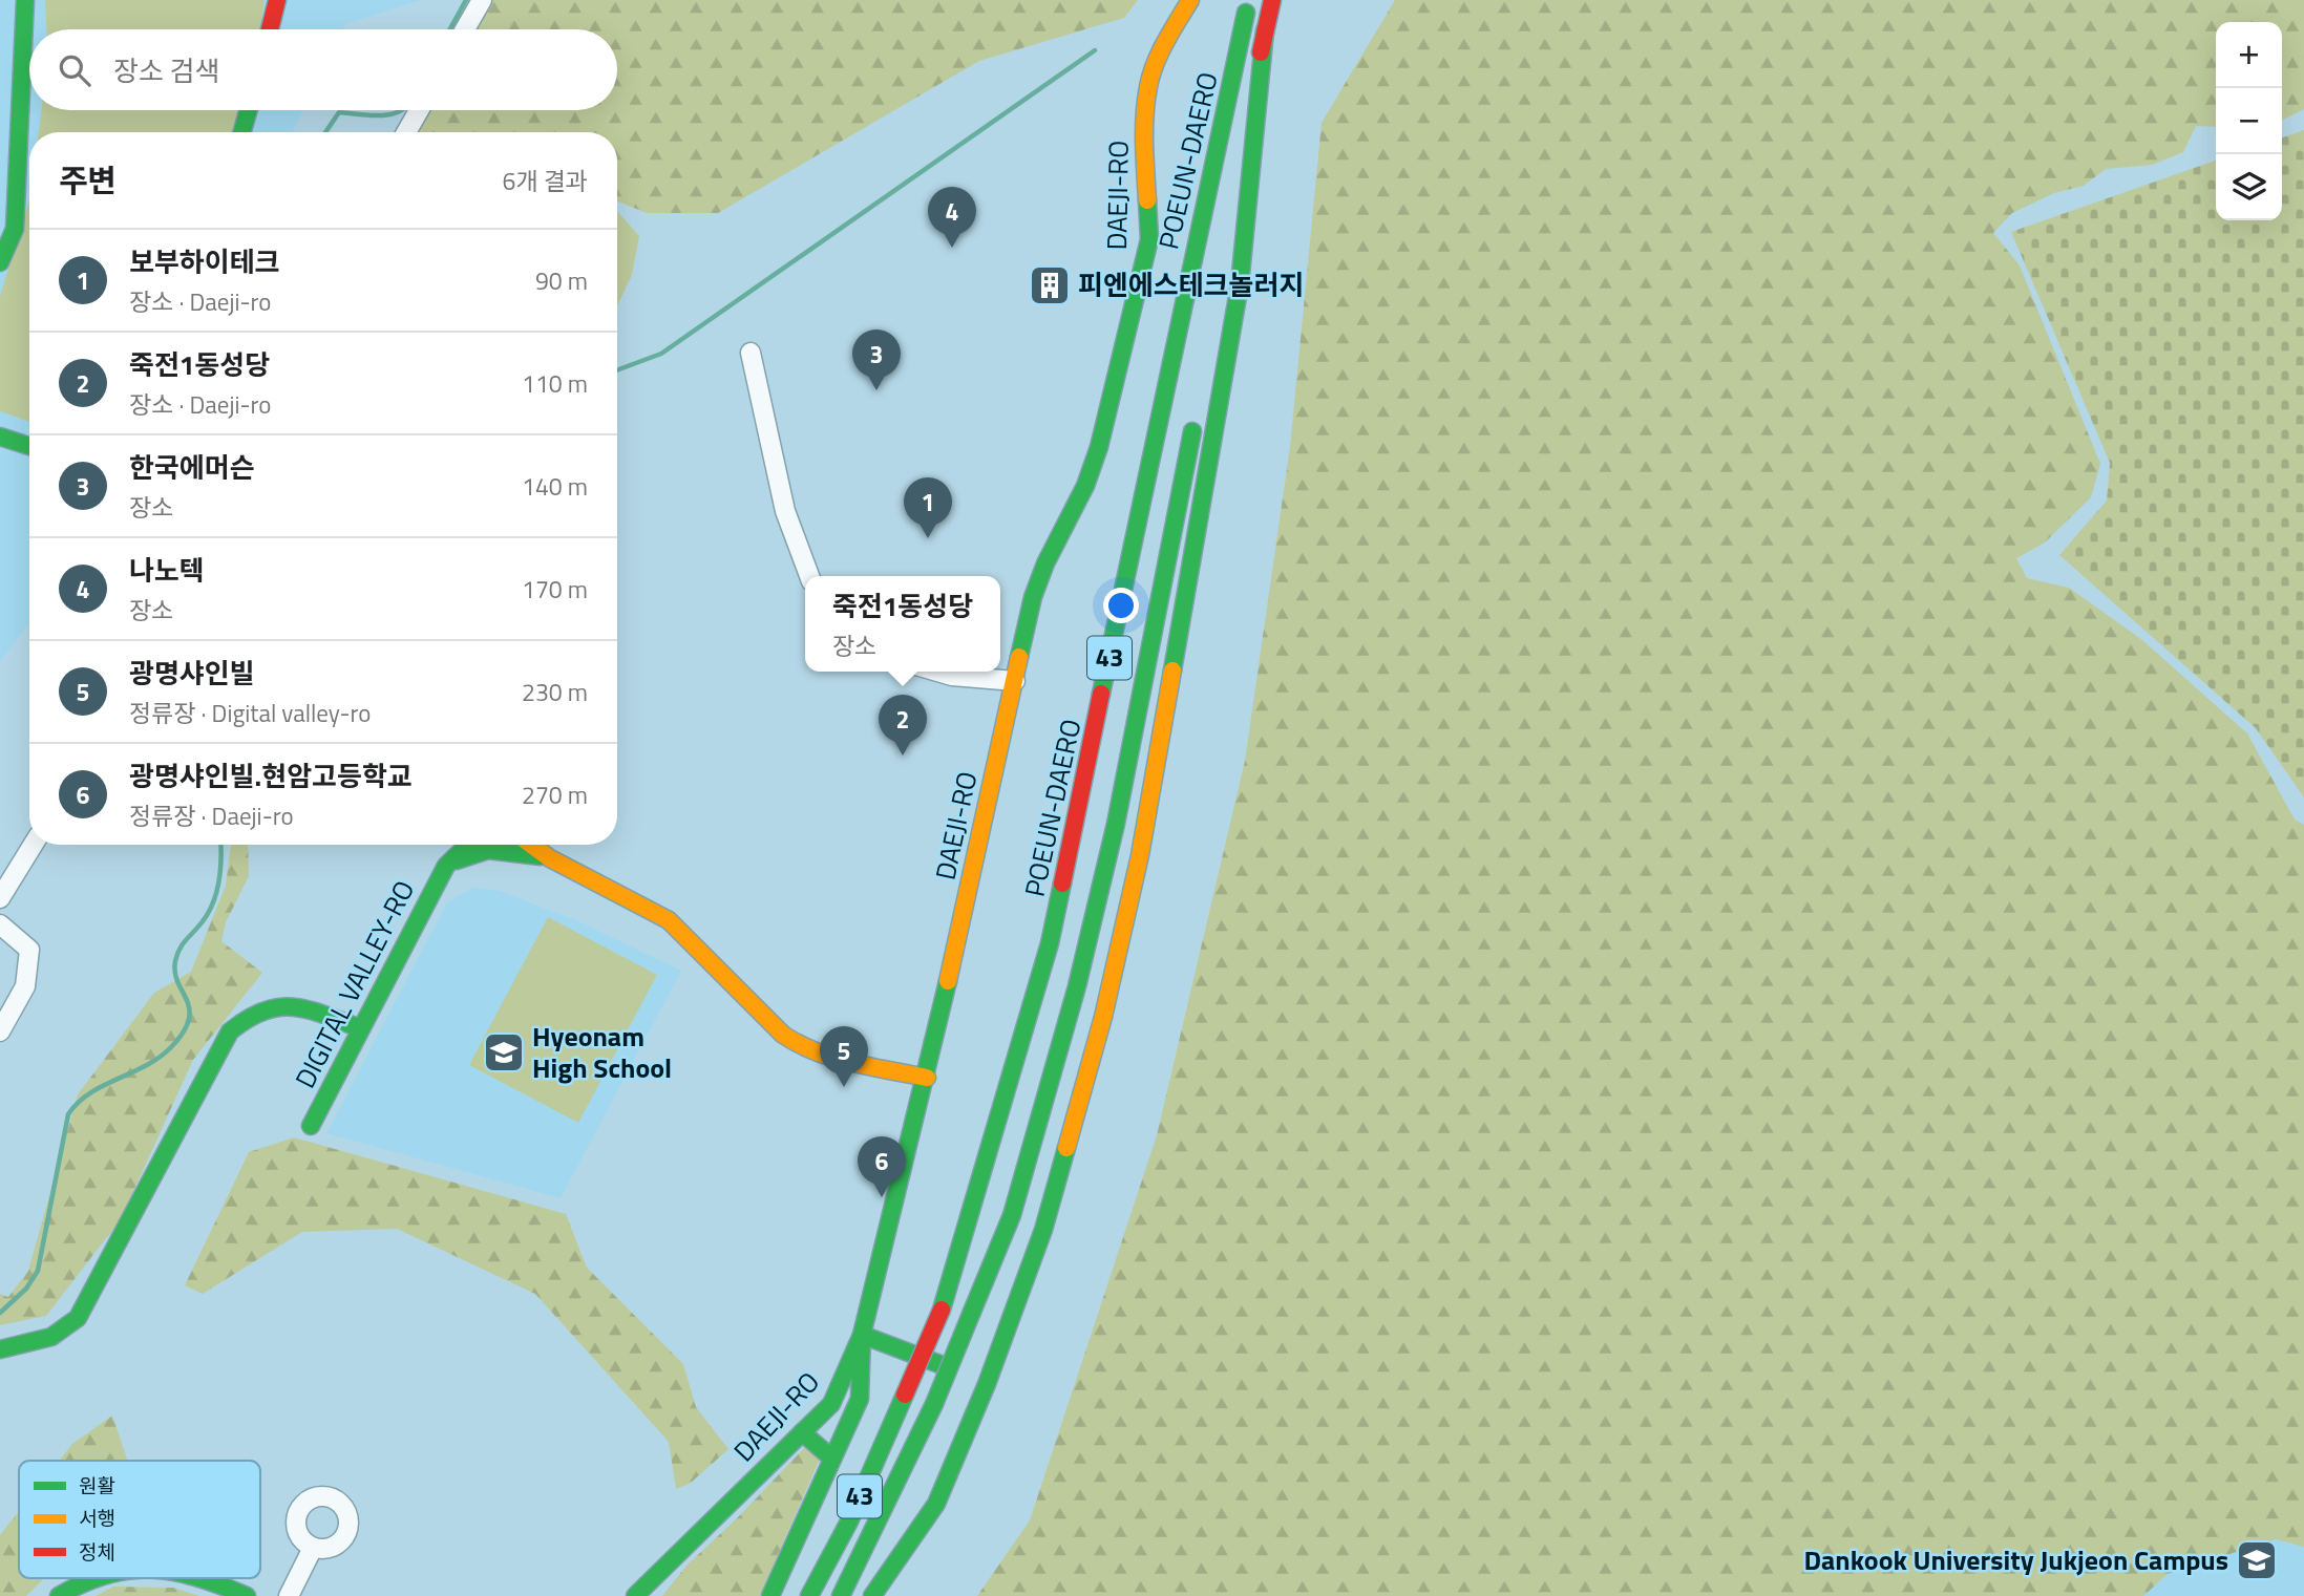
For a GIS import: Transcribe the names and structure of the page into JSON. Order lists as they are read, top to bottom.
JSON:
{
  "streets": {
    "main road": [
      "POEUN-DAERO",
      "DAEJI-RO",
      "43",
      "DIGITAL VALLEY-RO"
    ]
  },
  "places": {
    "building": ["피엔에스테크놀러지"],
    "school or university": ["Hyeonam High School", "Dankook University Jukjeon Campus"]
  },
  "legend": ["원활", "서행", "정체"],
  "page": {
    "map_buttons": ["+", "−"],
    "search": "장소 검색",
    "heading": ["주변", "6개 결과"],
    "pins": [
      "4",
      "3",
      "1",
      "2",
      "5",
      "6"
    ],
    "list": [
      {
        "mark": "1",
        "name": "보부하이테크",
        "note": "장소 · Daeji-ro",
        "value": "90 m"
      },
      {
        "mark": "2",
        "name": "죽전1동성당",
        "note": "장소 · Daeji-ro",
        "value": "110 m"
      },
      {
        "mark": "3",
        "name": "한국에머슨",
        "note": "장소",
        "value": "140 m"
      },
      {
        "mark": "4",
        "name": "나노텍",
        "note": "장소",
        "value": "170 m"
      },
      {
        "mark": "5",
        "name": "광명샤인빌",
        "note": "정류장 · Digital valley-ro",
        "value": "230 m"
      },
      {
        "mark": "6",
        "name": "광명샤인빌.현암고등학교",
        "note": "정류장 · Daeji-ro",
        "value": "270 m"
      }
    ],
    "popup": ["죽전1동성당", "장소"]
  }
}
